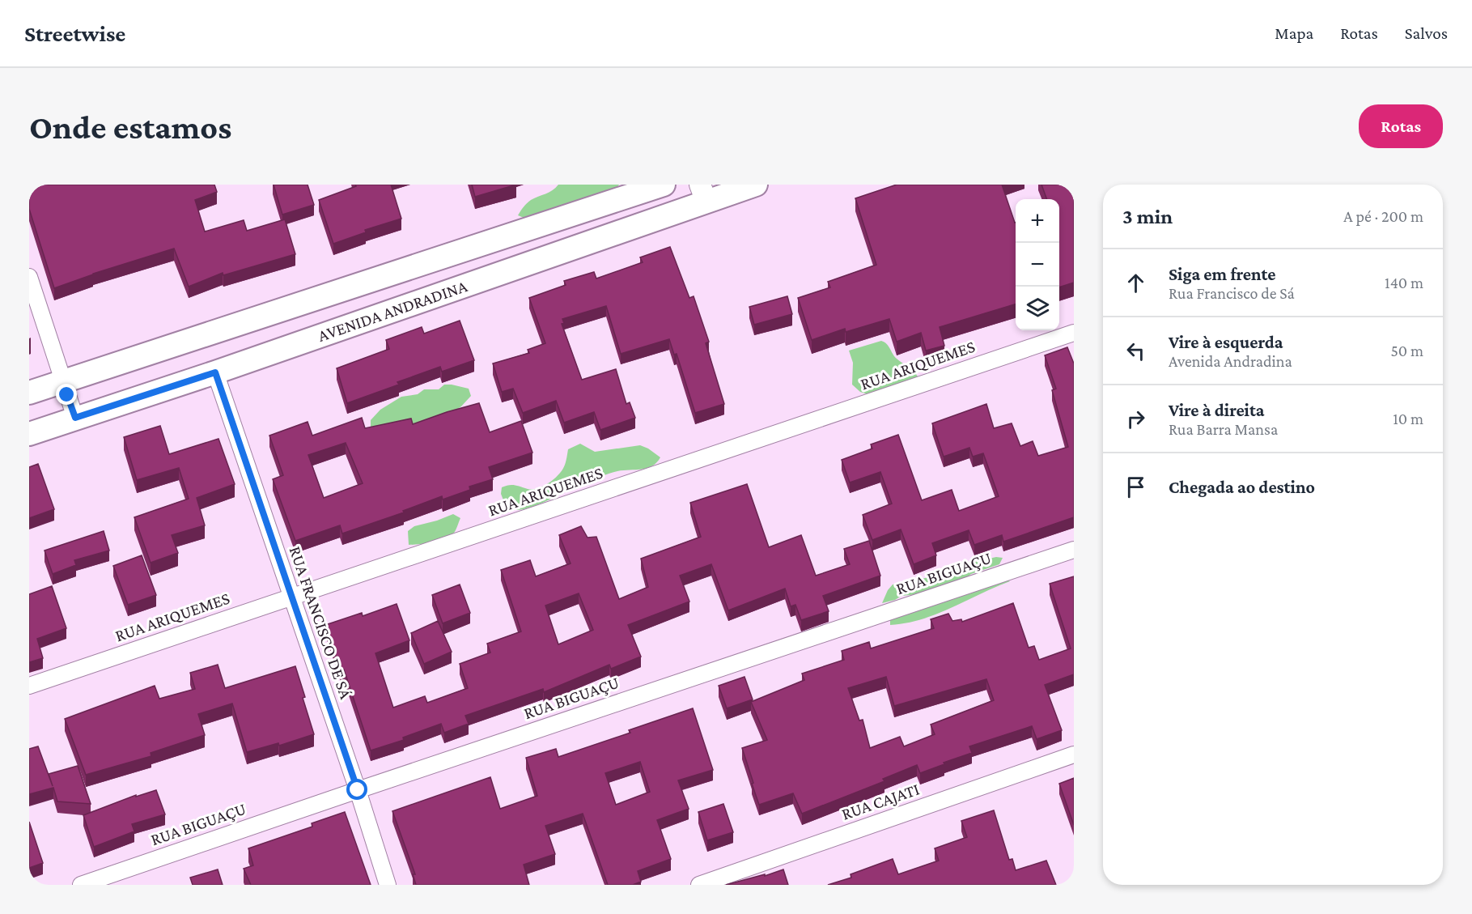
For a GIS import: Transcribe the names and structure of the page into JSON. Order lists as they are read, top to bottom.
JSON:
{
  "streets": {
    "main road": ["AVENIDA ANDRADINA"],
    "street": [
      "RUA ARIQUEMES",
      "RUA BIGUAÇU",
      "RUA FRANCISCO DE SÁ",
      "RUA CAJATI"
    ]
  },
  "crossings": [
    ["AVENIDA ANDRADINA", "RUA FRANCISCO DE SÁ"],
    ["RUA ARIQUEMES", "RUA FRANCISCO DE SÁ"],
    ["RUA BIGUAÇU", "RUA FRANCISCO DE SÁ"]
  ],
  "page": {
    "header": "Streetwise",
    "nav": ["Mapa", "Rotas", "Salvos"],
    "buttons": "Rotas",
    "title": "Onde estamos",
    "heading": ["3 min", "A pé · 200 m"],
    "map_buttons": ["+", "−"],
    "list": [
      ["Siga em frente", "Rua Francisco de Sá", "140 m"],
      ["Vire à esquerda", "Avenida Andradina", "50 m"],
      ["Vire à direita", "Rua Barra Mansa", "10 m"],
      "Chegada ao destino"
    ]
  }
}
